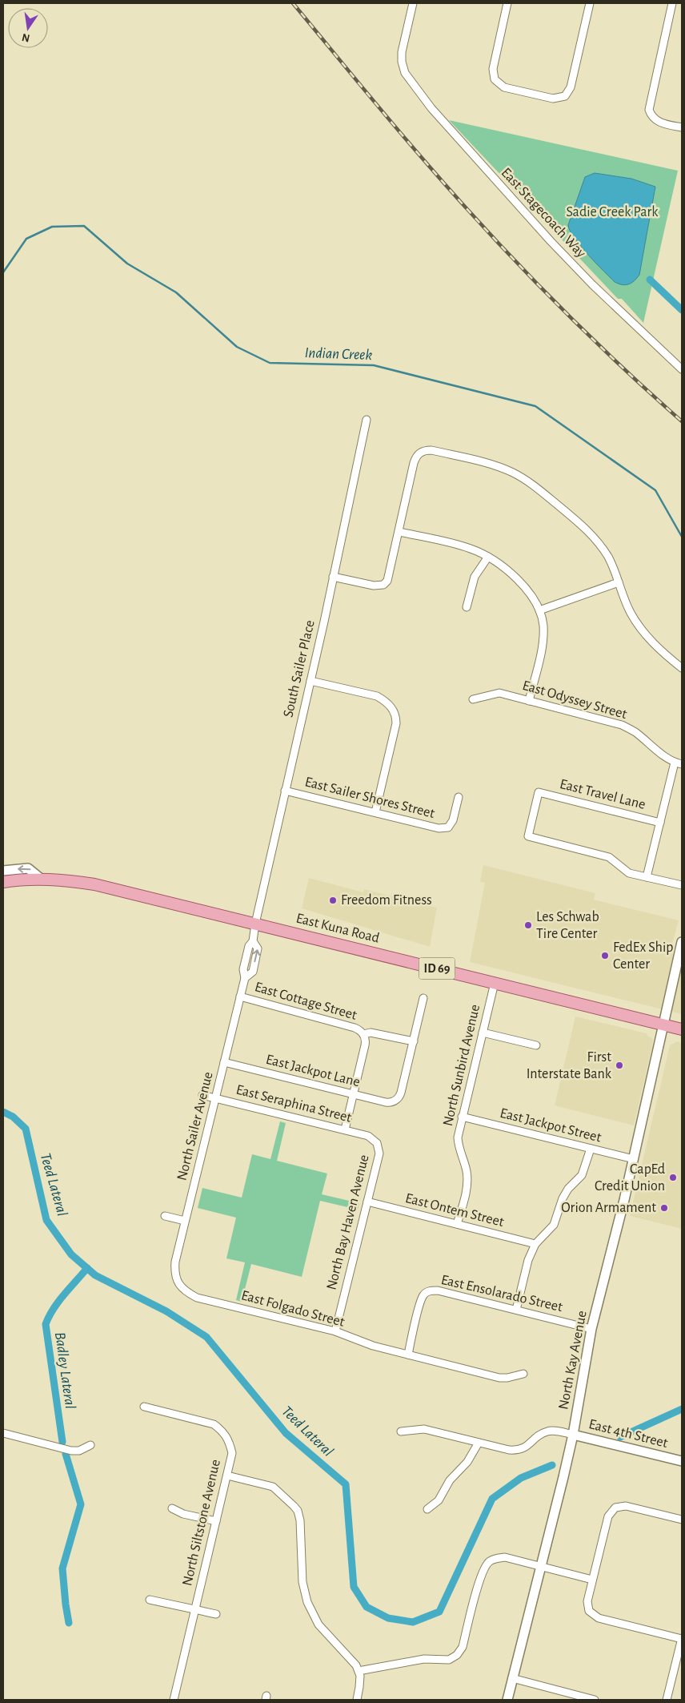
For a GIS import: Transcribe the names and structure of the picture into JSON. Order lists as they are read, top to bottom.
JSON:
{
  "streets": {
    "main road": ["East Kuna Road", "ID 69"],
    "street": [
      "East Stagecoach Way",
      "South Sailer Place",
      "East Odyssey Street",
      "East Travel Lane",
      "East Sailer Shores Street",
      "East Cottage Street",
      "North Sunbird Avenue",
      "East Jackpot Lane",
      "East Seraphina Street",
      "East Jackpot Street",
      "North Sailer Avenue",
      "East Ontem Street",
      "North Bay Haven Avenue",
      "East Ensolarado Street",
      "East Folgado Street",
      "North Kay Avenue",
      "East 4th Street",
      "North Siltstone Avenue"
    ]
  },
  "crossings": [
    ["South Sailer Place", "East Sailer Shores Street"],
    ["South Sailer Place", "East Kuna Road"],
    ["South Sailer Place", "North Sailer Avenue"],
    ["East Kuna Road", "ID 69"],
    ["East Kuna Road", "North Sunbird Avenue"],
    ["East Kuna Road", "North Sailer Avenue"],
    ["East Kuna Road", "North Kay Avenue"],
    ["ID 69", "North Kay Avenue"],
    ["East Cottage Street", "North Sailer Avenue"],
    ["North Sunbird Avenue", "East Jackpot Street"],
    ["North Sunbird Avenue", "East Ontem Street"],
    ["East Jackpot Lane", "North Sailer Avenue"],
    ["East Seraphina Street", "North Sailer Avenue"],
    ["East Seraphina Street", "North Bay Haven Avenue"],
    ["East Jackpot Street", "North Kay Avenue"],
    ["North Sailer Avenue", "East Folgado Street"],
    ["East Ontem Street", "North Bay Haven Avenue"],
    ["North Bay Haven Avenue", "East Folgado Street"],
    ["East Ensolarado Street", "East Folgado Street"],
    ["East Ensolarado Street", "North Kay Avenue"],
    ["North Kay Avenue", "East 4th Street"]
  ],
  "water": ["Indian Creek", "Teed Lateral", "Badley Lateral"],
  "parks": ["Sadie Creek Park"],
  "places": [
    "Freedom Fitness",
    "Les Schwab Tire Center",
    "FedEx Ship Center",
    "First Interstate Bank",
    "CapEd Credit Union",
    "Orion Armament"
  ],
  "north": "bottom"
}
